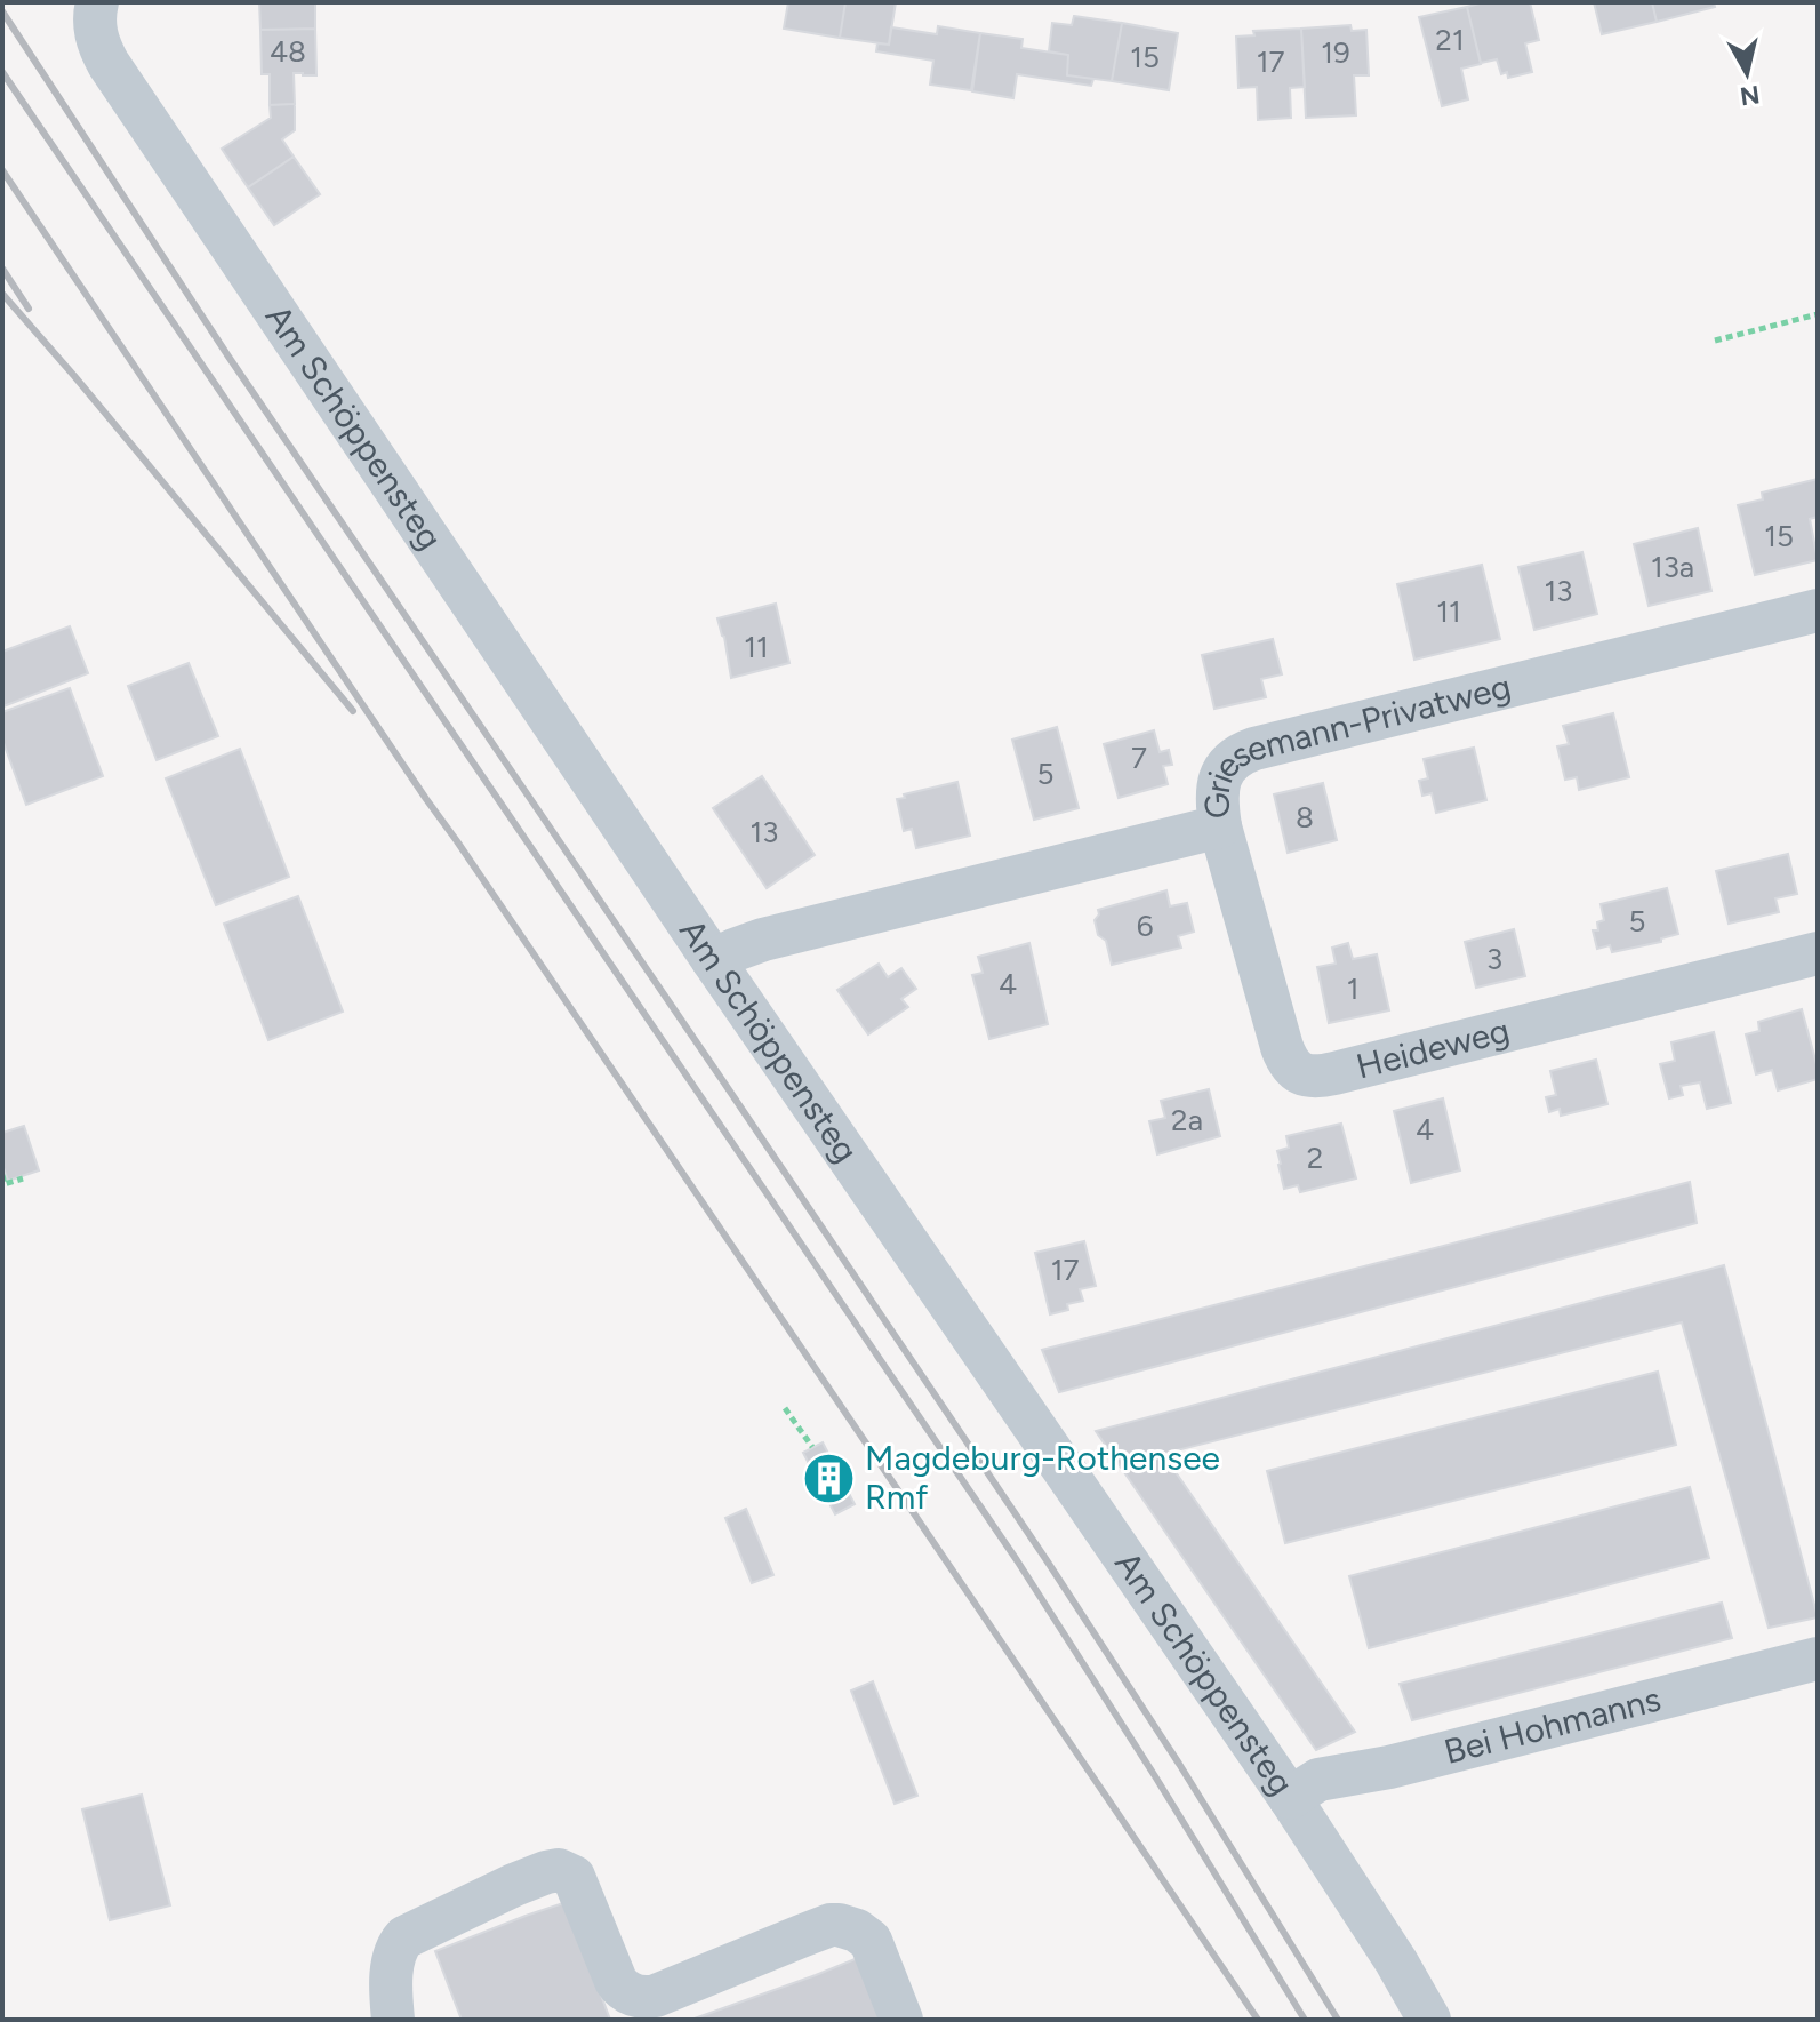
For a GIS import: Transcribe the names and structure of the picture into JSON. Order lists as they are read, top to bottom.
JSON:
{
  "streets": {
    "street": [
      "Am Schöppensteg",
      "Griesemann-Privatweg",
      "Heideweg",
      "Bei Hohmanns"
    ]
  },
  "crossings": [
    ["Am Schöppensteg", "Griesemann-Privatweg"],
    ["Am Schöppensteg", "Bei Hohmanns"],
    ["Griesemann-Privatweg", "Heideweg"]
  ],
  "places": {
    "building": ["Magdeburg-Rothensee Rmf"]
  },
  "house_numbers": [
    "21",
    "48",
    "19",
    "15",
    "17",
    "15",
    "13a",
    "13",
    "11",
    "11",
    "7",
    "5",
    "8",
    "13",
    "5",
    "6",
    "3",
    "4",
    "1",
    "2a",
    "4",
    "2",
    "17"
  ],
  "north": "bottom"
}
